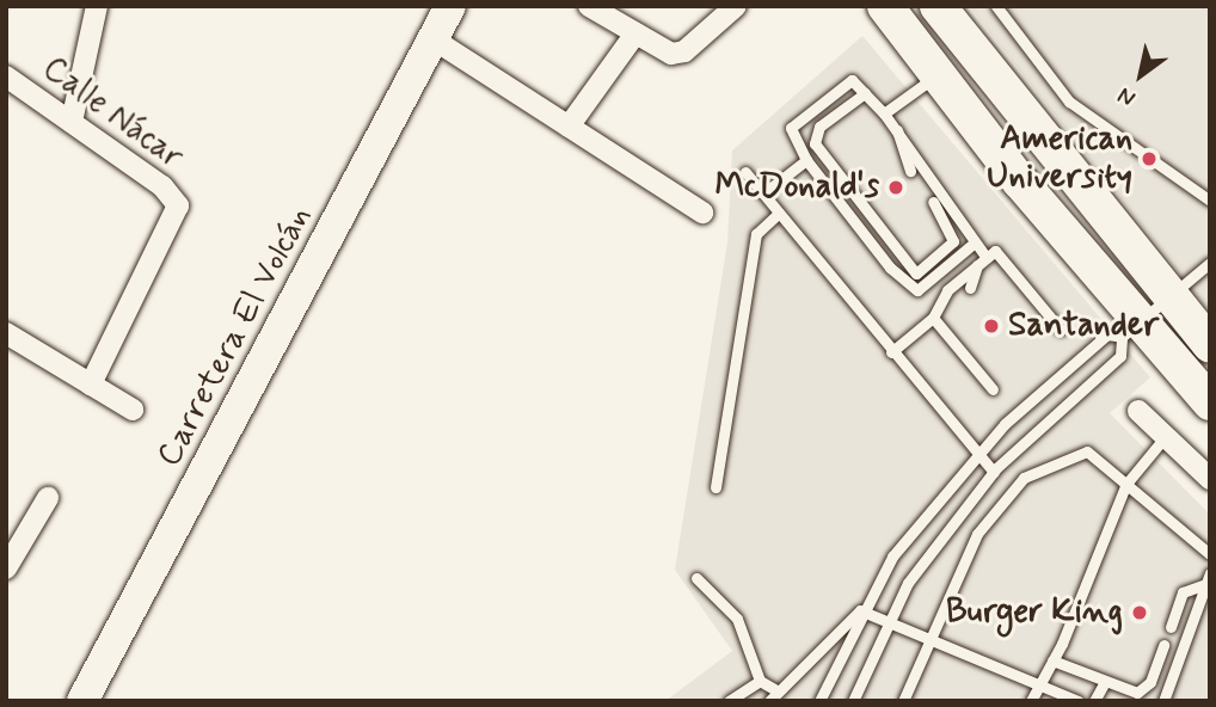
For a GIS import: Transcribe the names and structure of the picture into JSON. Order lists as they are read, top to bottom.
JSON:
{
  "streets": {
    "street": ["Calle Nácar", "Carretera El Volcán"]
  },
  "places": [
    "American University",
    "McDonald's",
    "Santander",
    "Burger King"
  ],
  "north": "bottom left"
}
